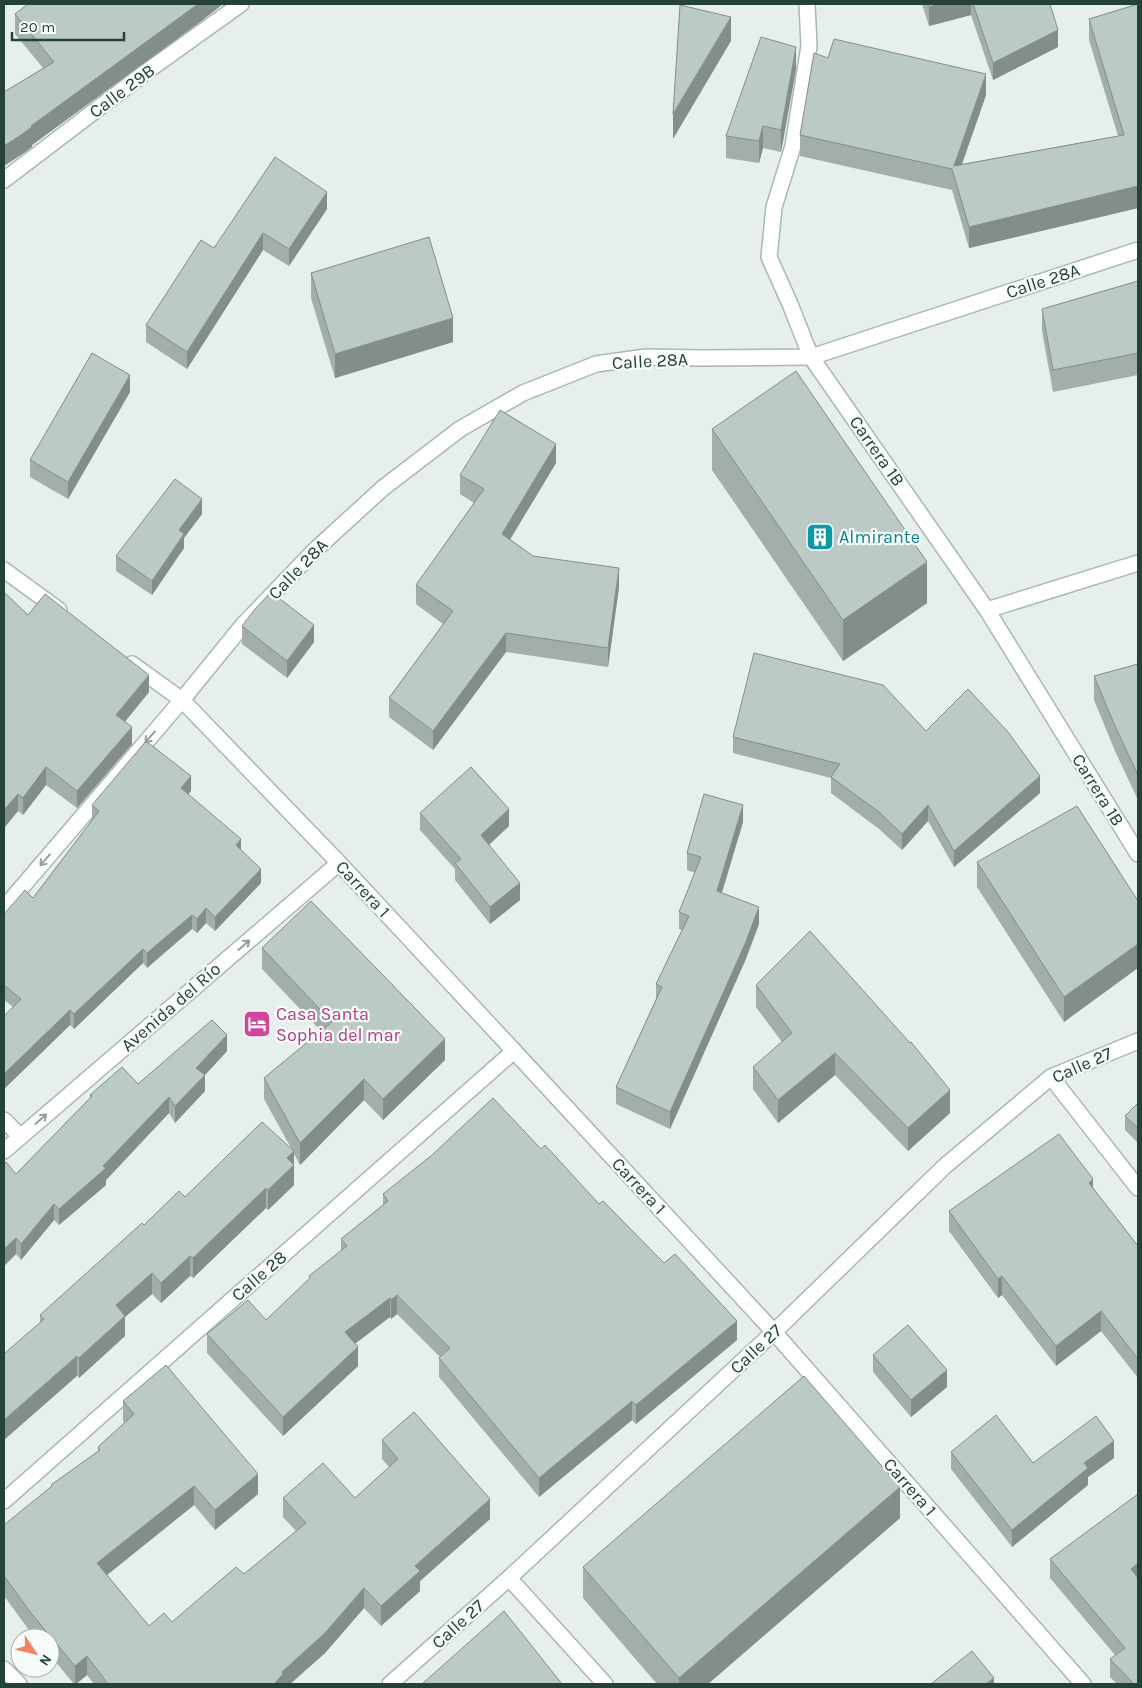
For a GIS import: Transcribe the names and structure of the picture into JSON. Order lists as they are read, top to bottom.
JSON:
{
  "streets": {
    "street": [
      "Calle 29B",
      "Calle 28A",
      "Carrera 1B",
      "Carrera 1",
      "Avenida del Río",
      "Calle 27",
      "Calle 28"
    ]
  },
  "crossings": [
    ["Calle 28A", "Carrera 1B"],
    ["Calle 28A", "Carrera 1"],
    ["Carrera 1", "Avenida del Río"],
    ["Carrera 1", "Calle 27"],
    ["Carrera 1", "Calle 28"]
  ],
  "one_way": ["Avenida del Río"],
  "places": {
    "building": ["Almirante"],
    "hotel": ["Casa Santa Sophia del mar"]
  },
  "scale_bar": "20 m",
  "north": "bottom right"
}
